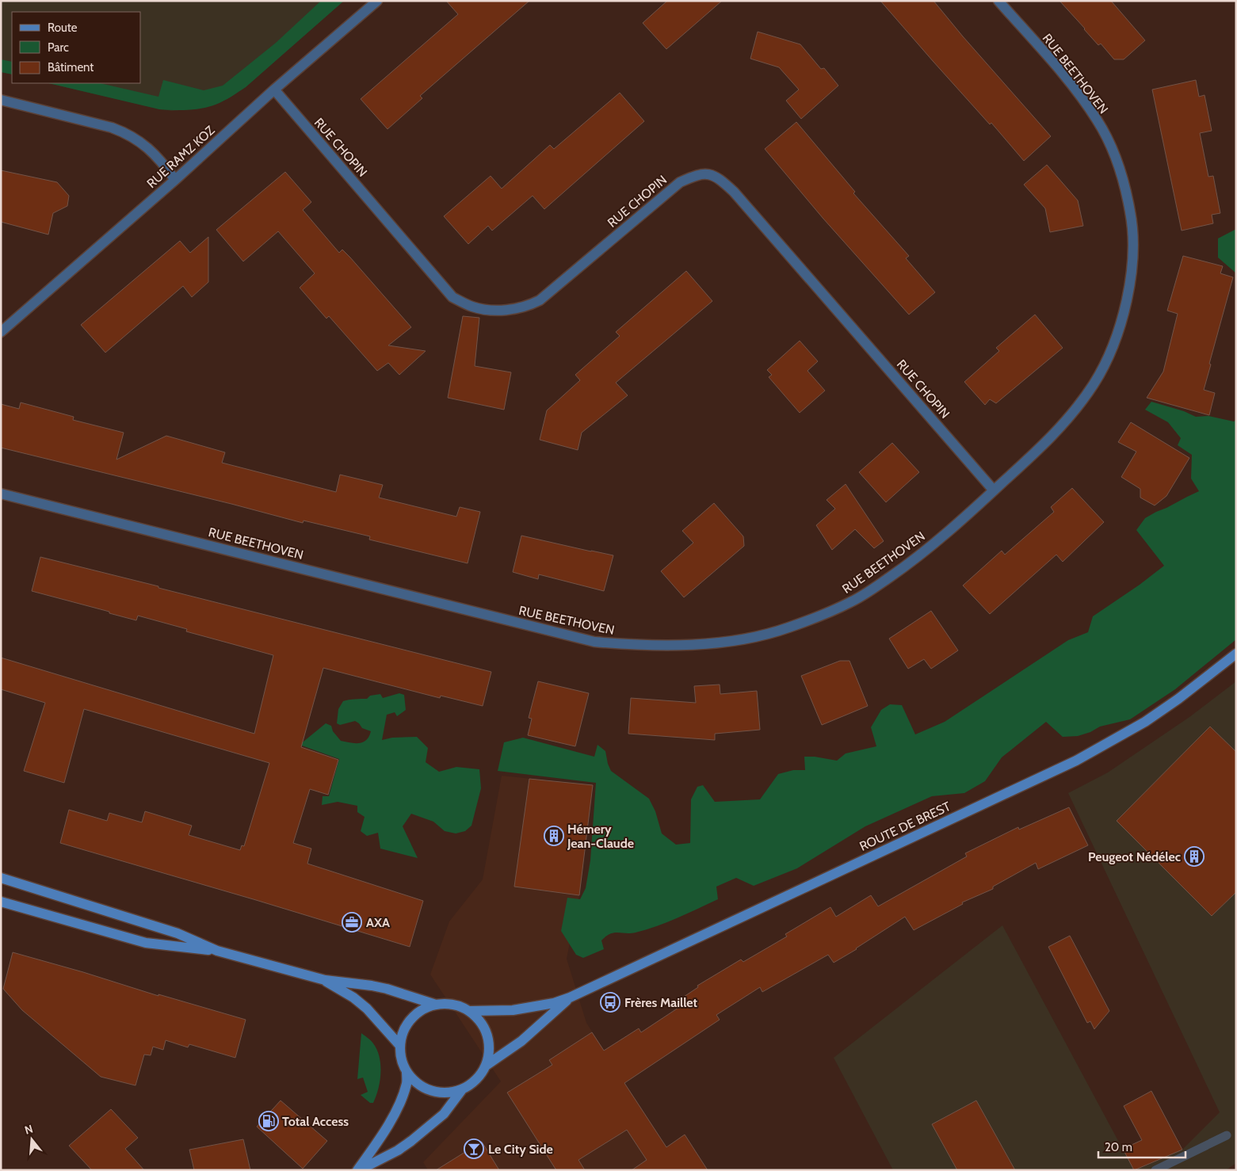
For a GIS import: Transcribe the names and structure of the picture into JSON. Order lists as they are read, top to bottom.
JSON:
{
  "streets": {
    "main road": ["ROUTE DE BREST"],
    "street": ["RUE BEETHOVEN", "RUE CHOPIN", "RUE RAMZ KOZ"]
  },
  "crossings": [
    ["RUE BEETHOVEN", "RUE CHOPIN"],
    ["RUE CHOPIN", "RUE RAMZ KOZ"]
  ],
  "places": {
    "building": ["Hémery Jean-Claude", "Peugeot Nédélec"],
    "office": ["AXA"],
    "bus stop": ["Frères Maillet"],
    "fuel station": ["Total Access"],
    "bar": ["Le City Side"]
  },
  "legend": ["Route", "Parc", "Bâtiment"],
  "scale_bar": "20 m",
  "north": "top"
}
